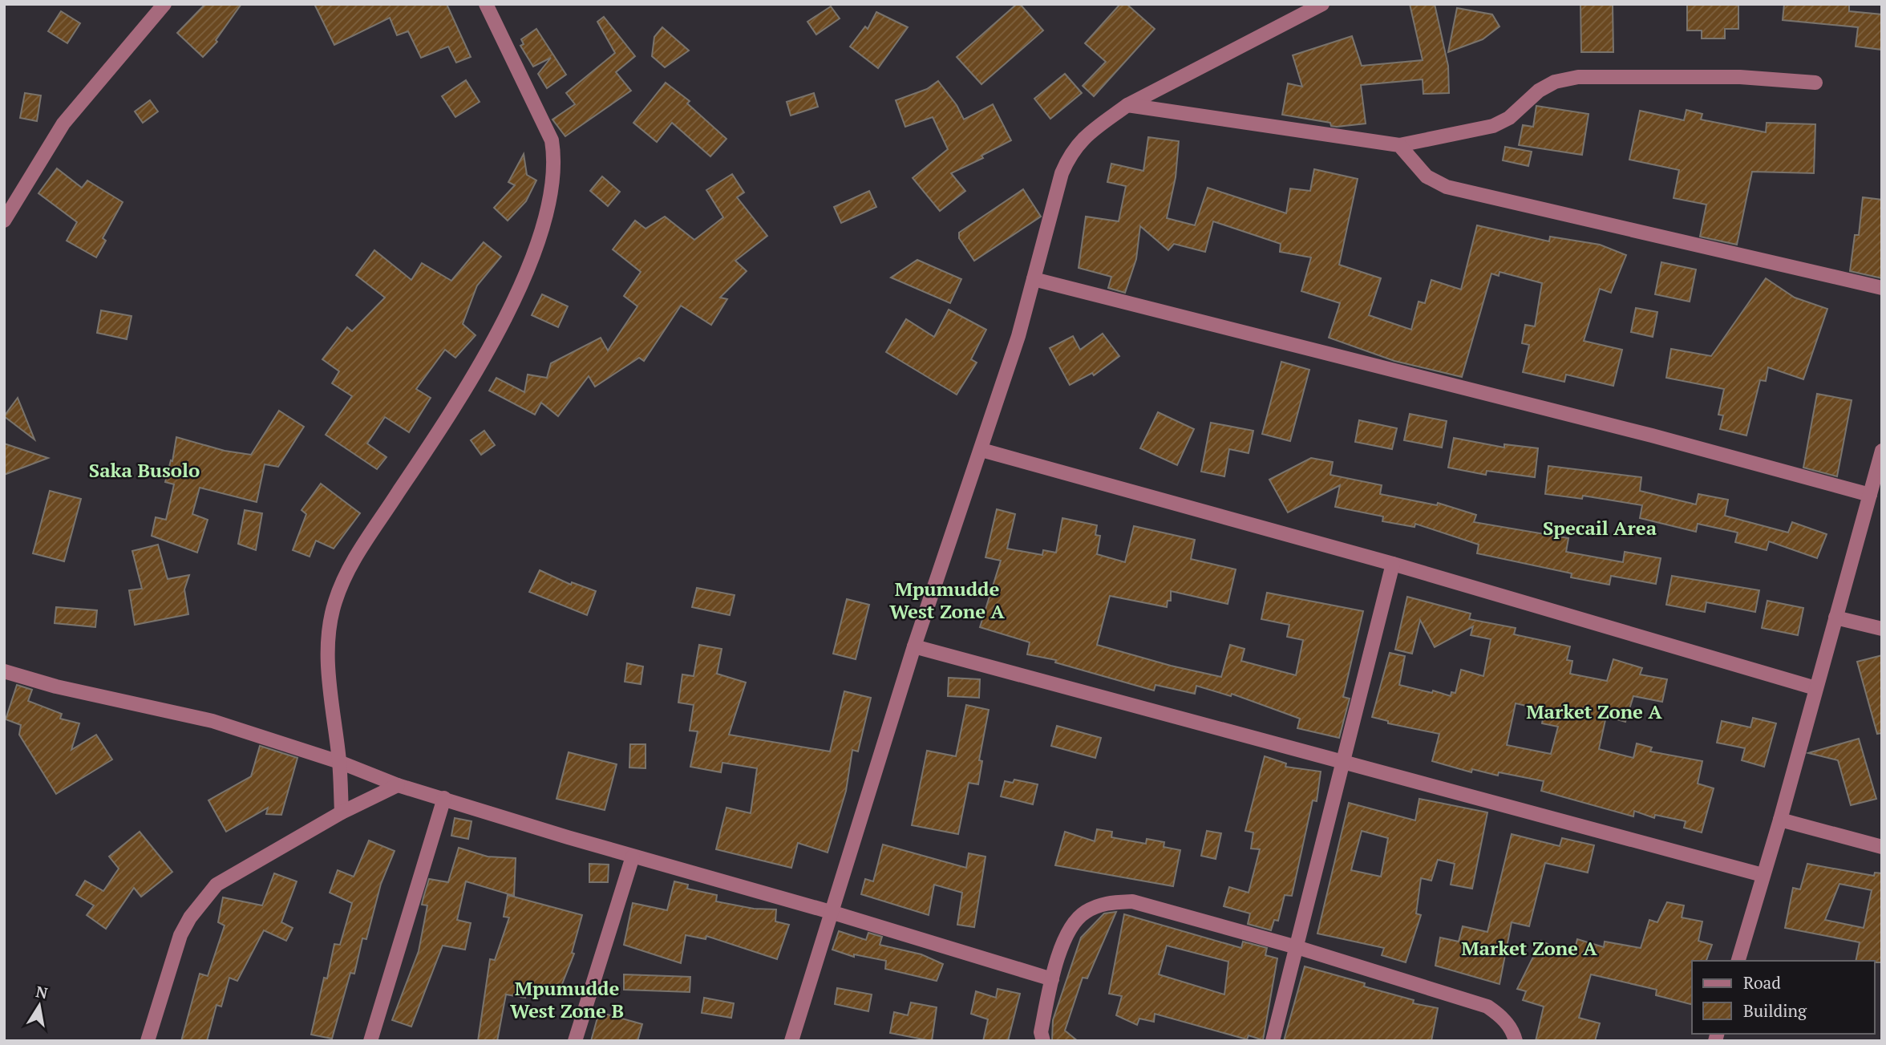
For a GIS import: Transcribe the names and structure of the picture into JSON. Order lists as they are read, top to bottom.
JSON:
{
  "districts": [
    "Saka Busolo",
    "Specail Area",
    "Mpumudde West Zone A",
    "Market Zone A",
    "Market Zone A",
    "Mpumudde West Zone B"
  ],
  "legend": ["Road", "Building"],
  "north": "top"
}
